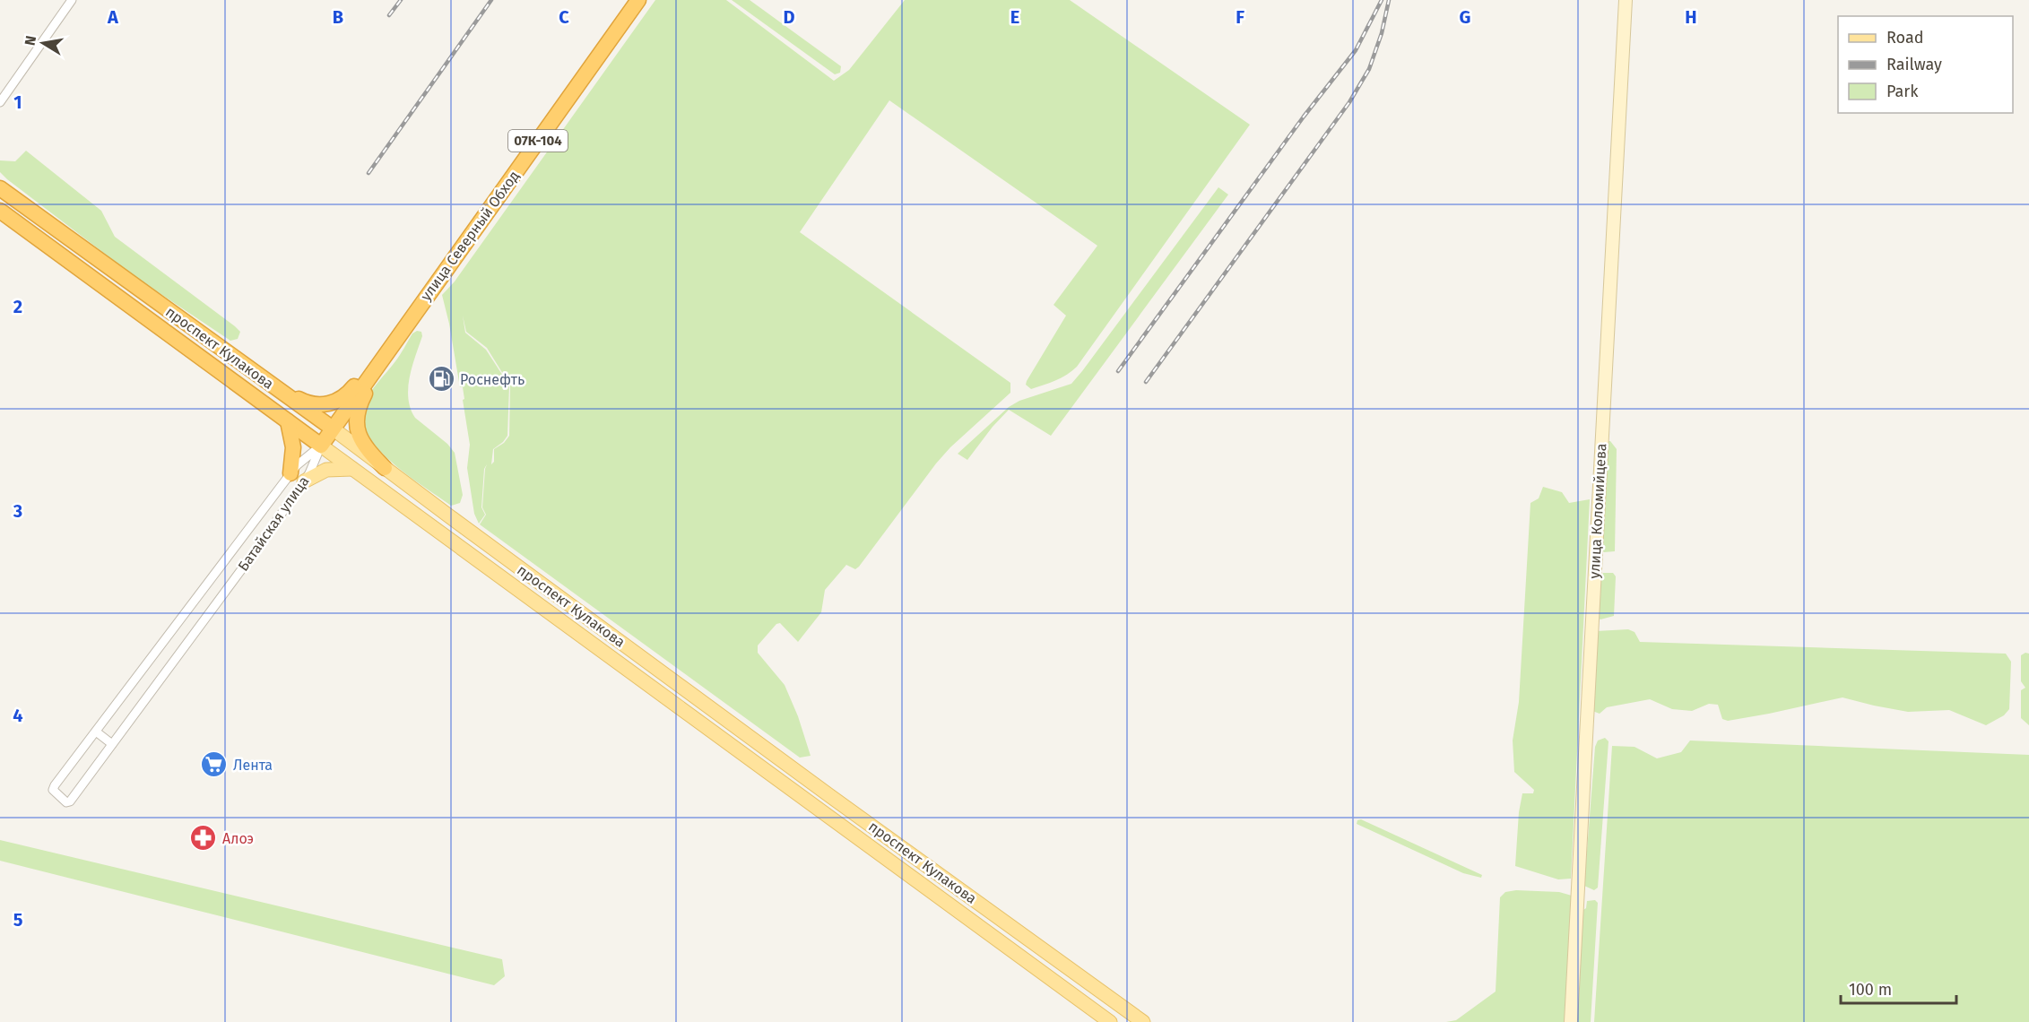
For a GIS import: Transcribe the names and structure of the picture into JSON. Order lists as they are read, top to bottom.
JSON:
{
  "streets": {
    "highway": ["07К-104", "улица Северный Обход", "проспект Кулакова"],
    "street": ["улица Коломийцева", "Батайская улица"]
  },
  "crossings": [
    ["улица Северный Обход", "проспект Кулакова"],
    ["улица Северный Обход", "Батайская улица"],
    ["проспект Кулакова", "Батайская улица"]
  ],
  "places": {
    "fuel station": ["Роснефть"],
    "supermarket": ["Лента"],
    "pharmacy": ["Алоэ"]
  },
  "legend": ["Road", "Railway", "Park"],
  "scale_bar": "100 m",
  "north": "left",
  "grid": {
    "columns": [
      "A",
      "B",
      "C",
      "D",
      "E",
      "F",
      "G",
      "H"
    ],
    "rows": [
      "1",
      "2",
      "3",
      "4",
      "5"
    ]
  }
}
